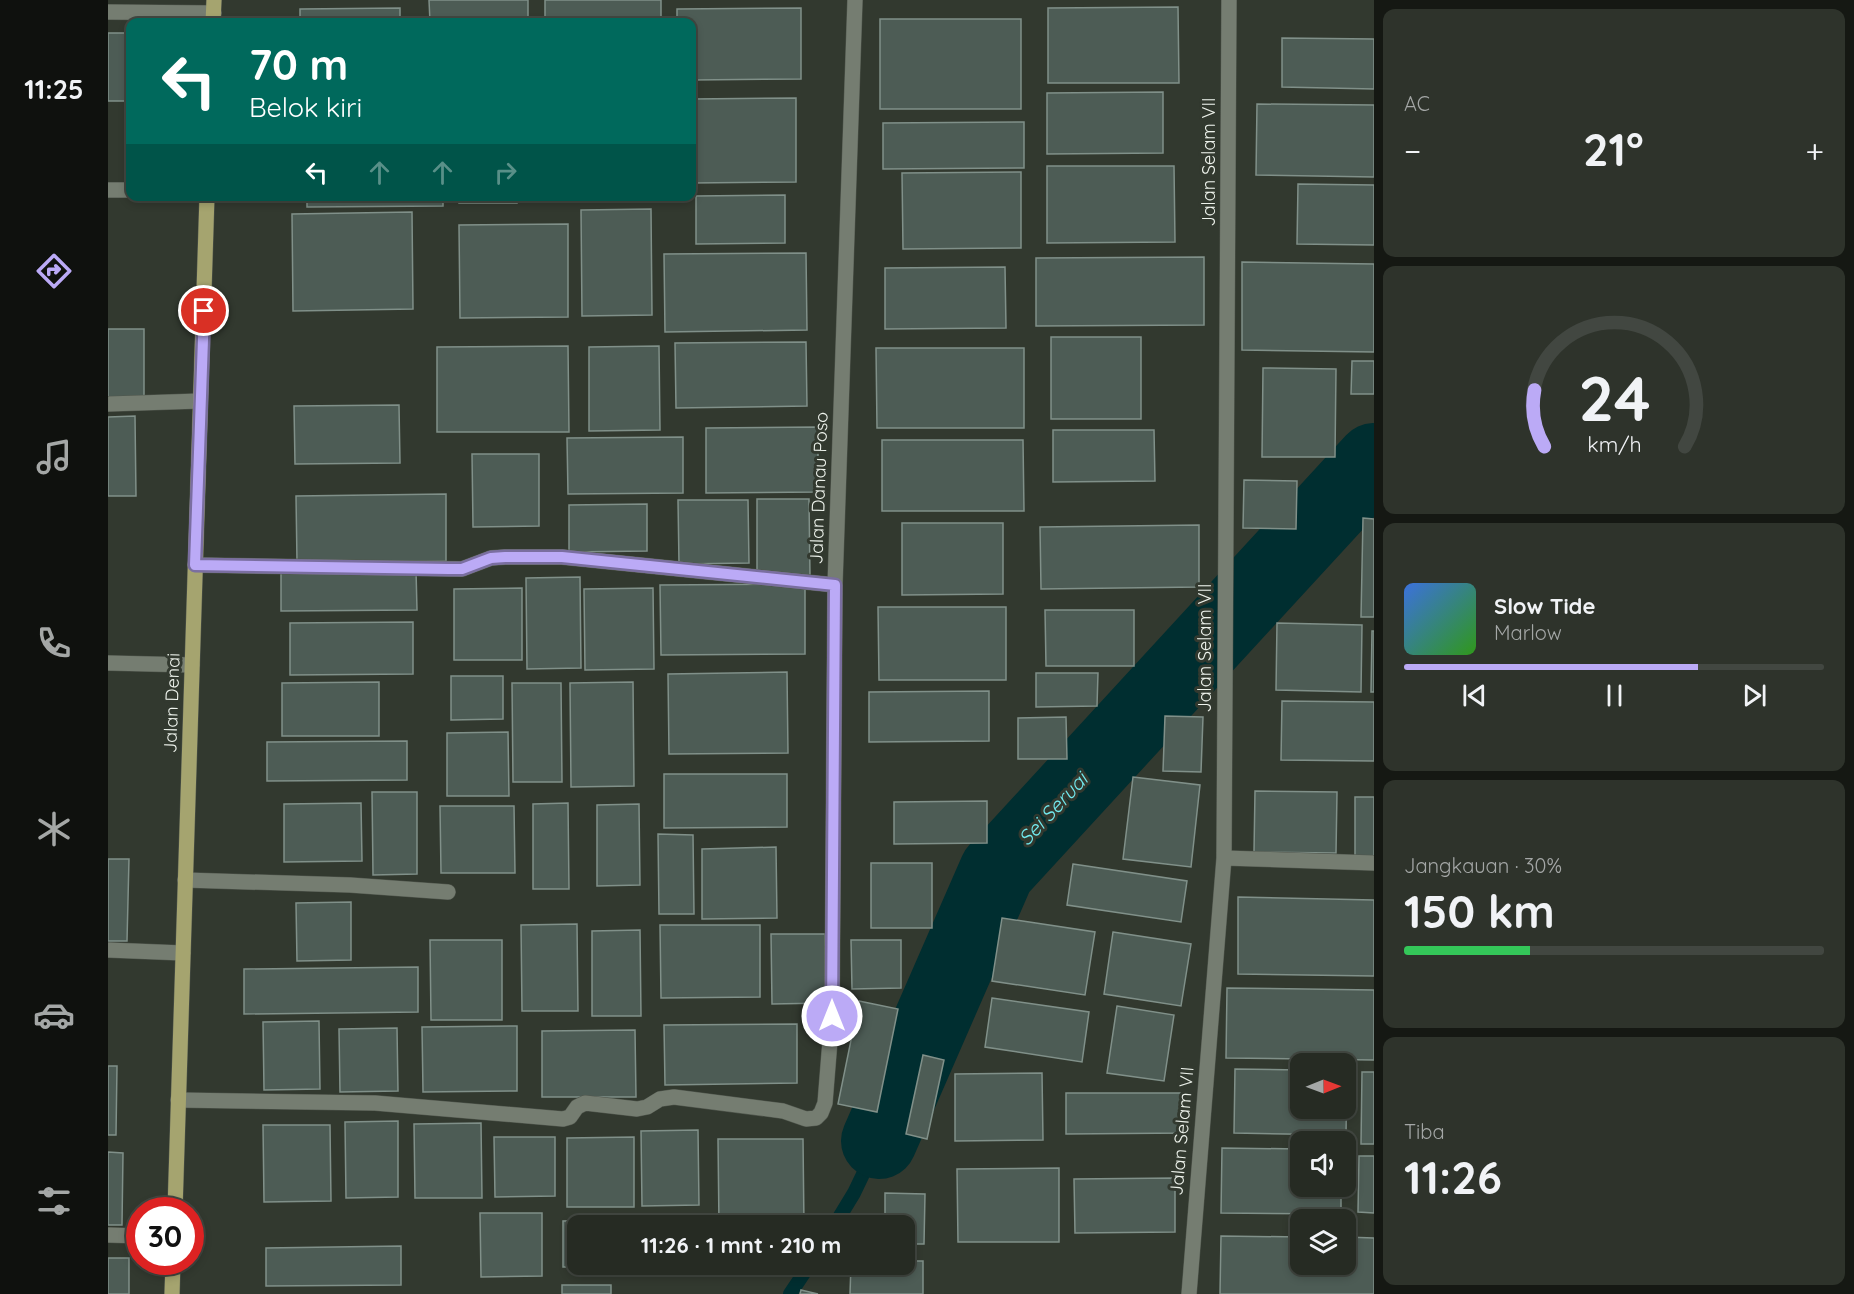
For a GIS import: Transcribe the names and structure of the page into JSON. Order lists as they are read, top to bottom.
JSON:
{
  "streets": {
    "main road": ["Jalan Denai"],
    "street": ["Jalan Selam VII", "Jalan Danau Poso"]
  },
  "crossings": [
    ["Jalan Danau Poso", "Jalan Denai"]
  ],
  "water": ["Sei Seruai"],
  "north": "right",
  "page": {
    "tabs": "11:25",
    "tile": [
      "AC",
      ["Jangkauan · 30%", "150 km"],
      ["Tiba", "11:26"]
    ],
    "turn": ["70 m", "Belok kiri"],
    "heat": ["−", "21°", "+"],
    "song": ["Slow Tide", "Marlow"],
    "limit": "30",
    "trip": "11:26 · 1 mnt · 210 m",
    "gauge": ["24", "km/h"]
  }
}
